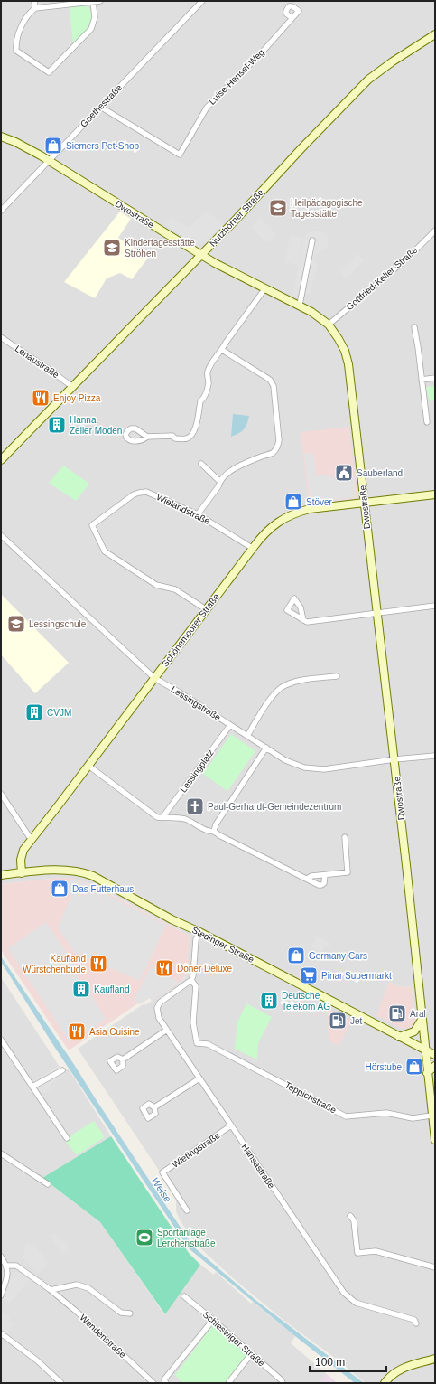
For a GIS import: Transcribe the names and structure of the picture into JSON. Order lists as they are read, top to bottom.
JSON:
{
  "streets": {
    "street": [
      "Luise-Hensel-Weg",
      "Goethestraße",
      "Dwostraße",
      "Nutzhorner Straße",
      "Gottfried-Keller-Straße",
      "Lenaustraße",
      "Wielandstraße",
      "Schönemoorer Straße",
      "Lessingstraße",
      "Lessingplatz",
      "Stedinger Straße",
      "Teppichstraße",
      "Wietingstraße",
      "Hansastraße",
      "Wendenstraße",
      "Schleswiger Straße"
    ]
  },
  "crossings": [
    ["Luise-Hensel-Weg", "Goethestraße"],
    ["Goethestraße", "Dwostraße"],
    ["Dwostraße", "Nutzhorner Straße"],
    ["Dwostraße", "Gottfried-Keller-Straße"],
    ["Dwostraße", "Schönemoorer Straße"],
    ["Dwostraße", "Lessingstraße"],
    ["Dwostraße", "Stedinger Straße"],
    ["Dwostraße", "Teppichstraße"],
    ["Nutzhorner Straße", "Lenaustraße"],
    ["Wielandstraße", "Schönemoorer Straße"],
    ["Schönemoorer Straße", "Lessingstraße"],
    ["Schönemoorer Straße", "Stedinger Straße"],
    ["Lessingstraße", "Lessingplatz"],
    ["Teppichstraße", "Hansastraße"],
    ["Wietingstraße", "Hansastraße"]
  ],
  "water": ["Welse"],
  "places": {
    "shop": [
      "Siemers Pet-Shop",
      "Stöver",
      "Das Futterhaus",
      "Germany Cars",
      "Hörstube"
    ],
    "school or university": ["Heilpädagogische Tagesstätte", "Kindertagesstätte Ströhen", "Lessingschule"],
    "restaurant": [
      "Enjoy Pizza",
      "Kaufland Würstchenbude",
      "Döner Deluxe",
      "Asia Cuisine"
    ],
    "building": [
      "Hanna Zeller Moden",
      "CVJM",
      "Kaufland",
      "Deutsche Telekom AG"
    ],
    "public building": ["Sauberland"],
    "church": ["Paul-Gerhardt-Gemeindezentrum"],
    "supermarket": ["Pinar Supermarkt"],
    "fuel station": ["Aral", "Jet"],
    "sports": ["Sportanlage Lerchenstraße"]
  },
  "scale_bar": "100 m"
}
